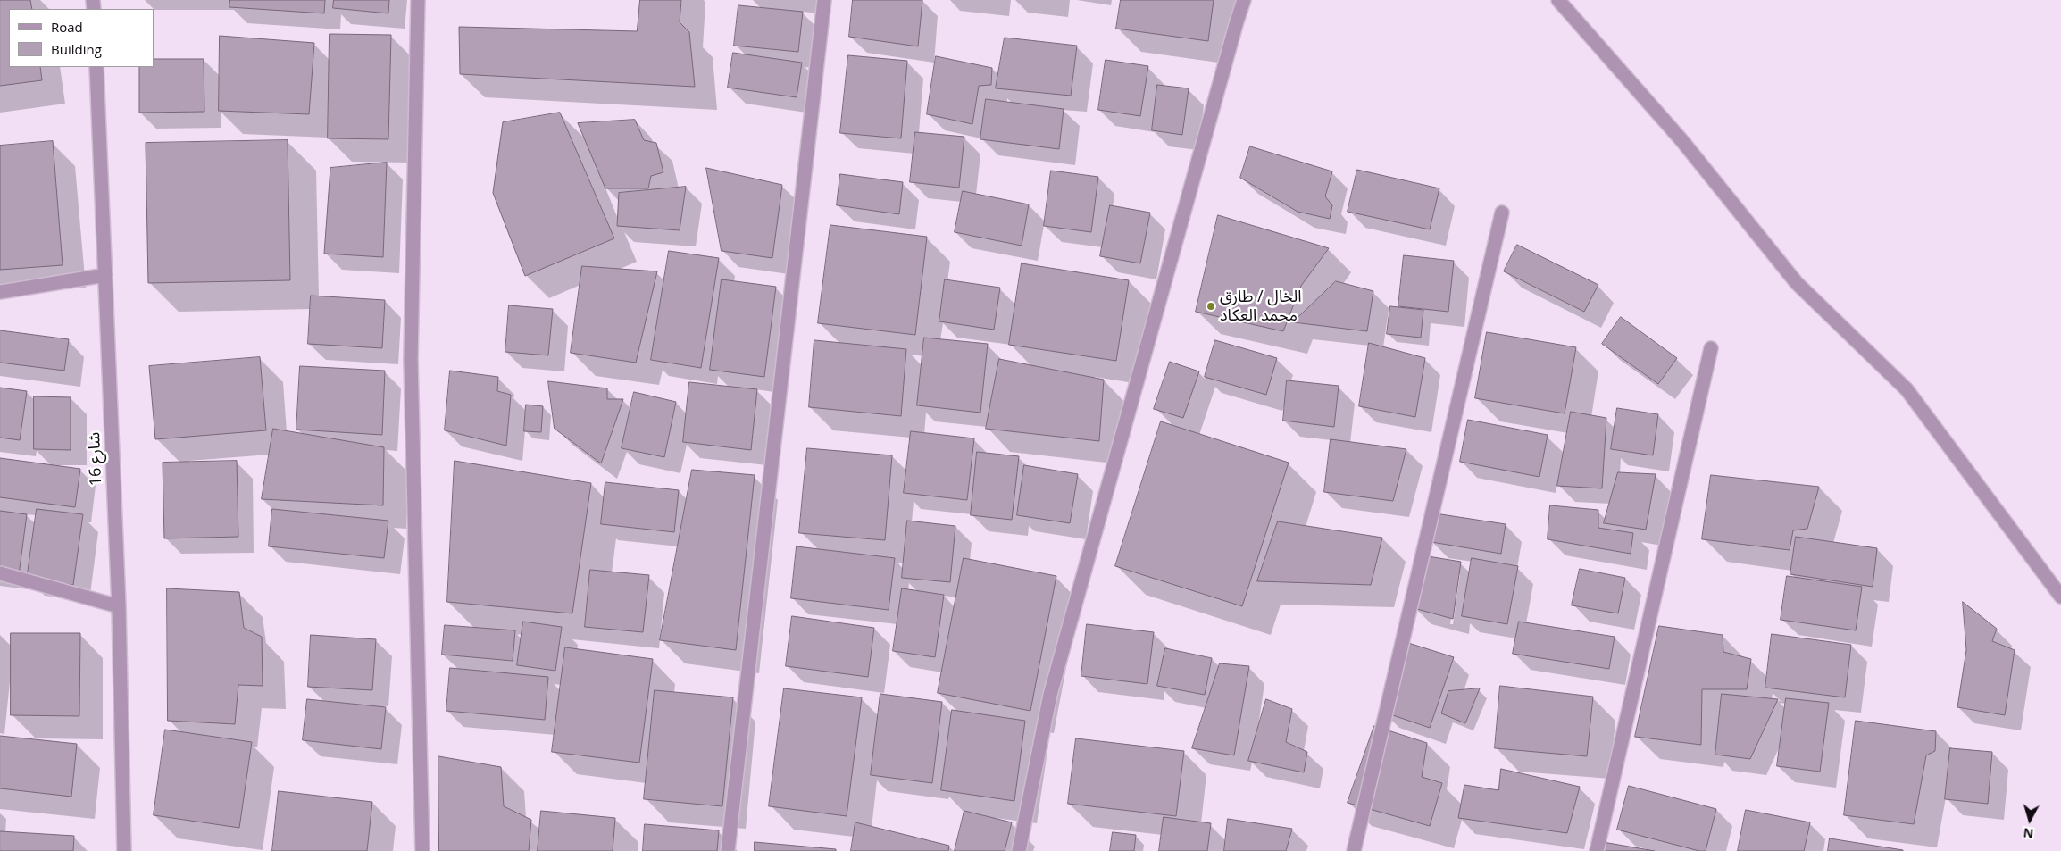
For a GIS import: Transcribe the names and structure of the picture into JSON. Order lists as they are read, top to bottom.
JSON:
{
  "streets": {
    "street": ["شارع 16"]
  },
  "places": ["الخال / طارق محمد العكاد"],
  "legend": ["Road", "Building"],
  "north": "bottom"
}
